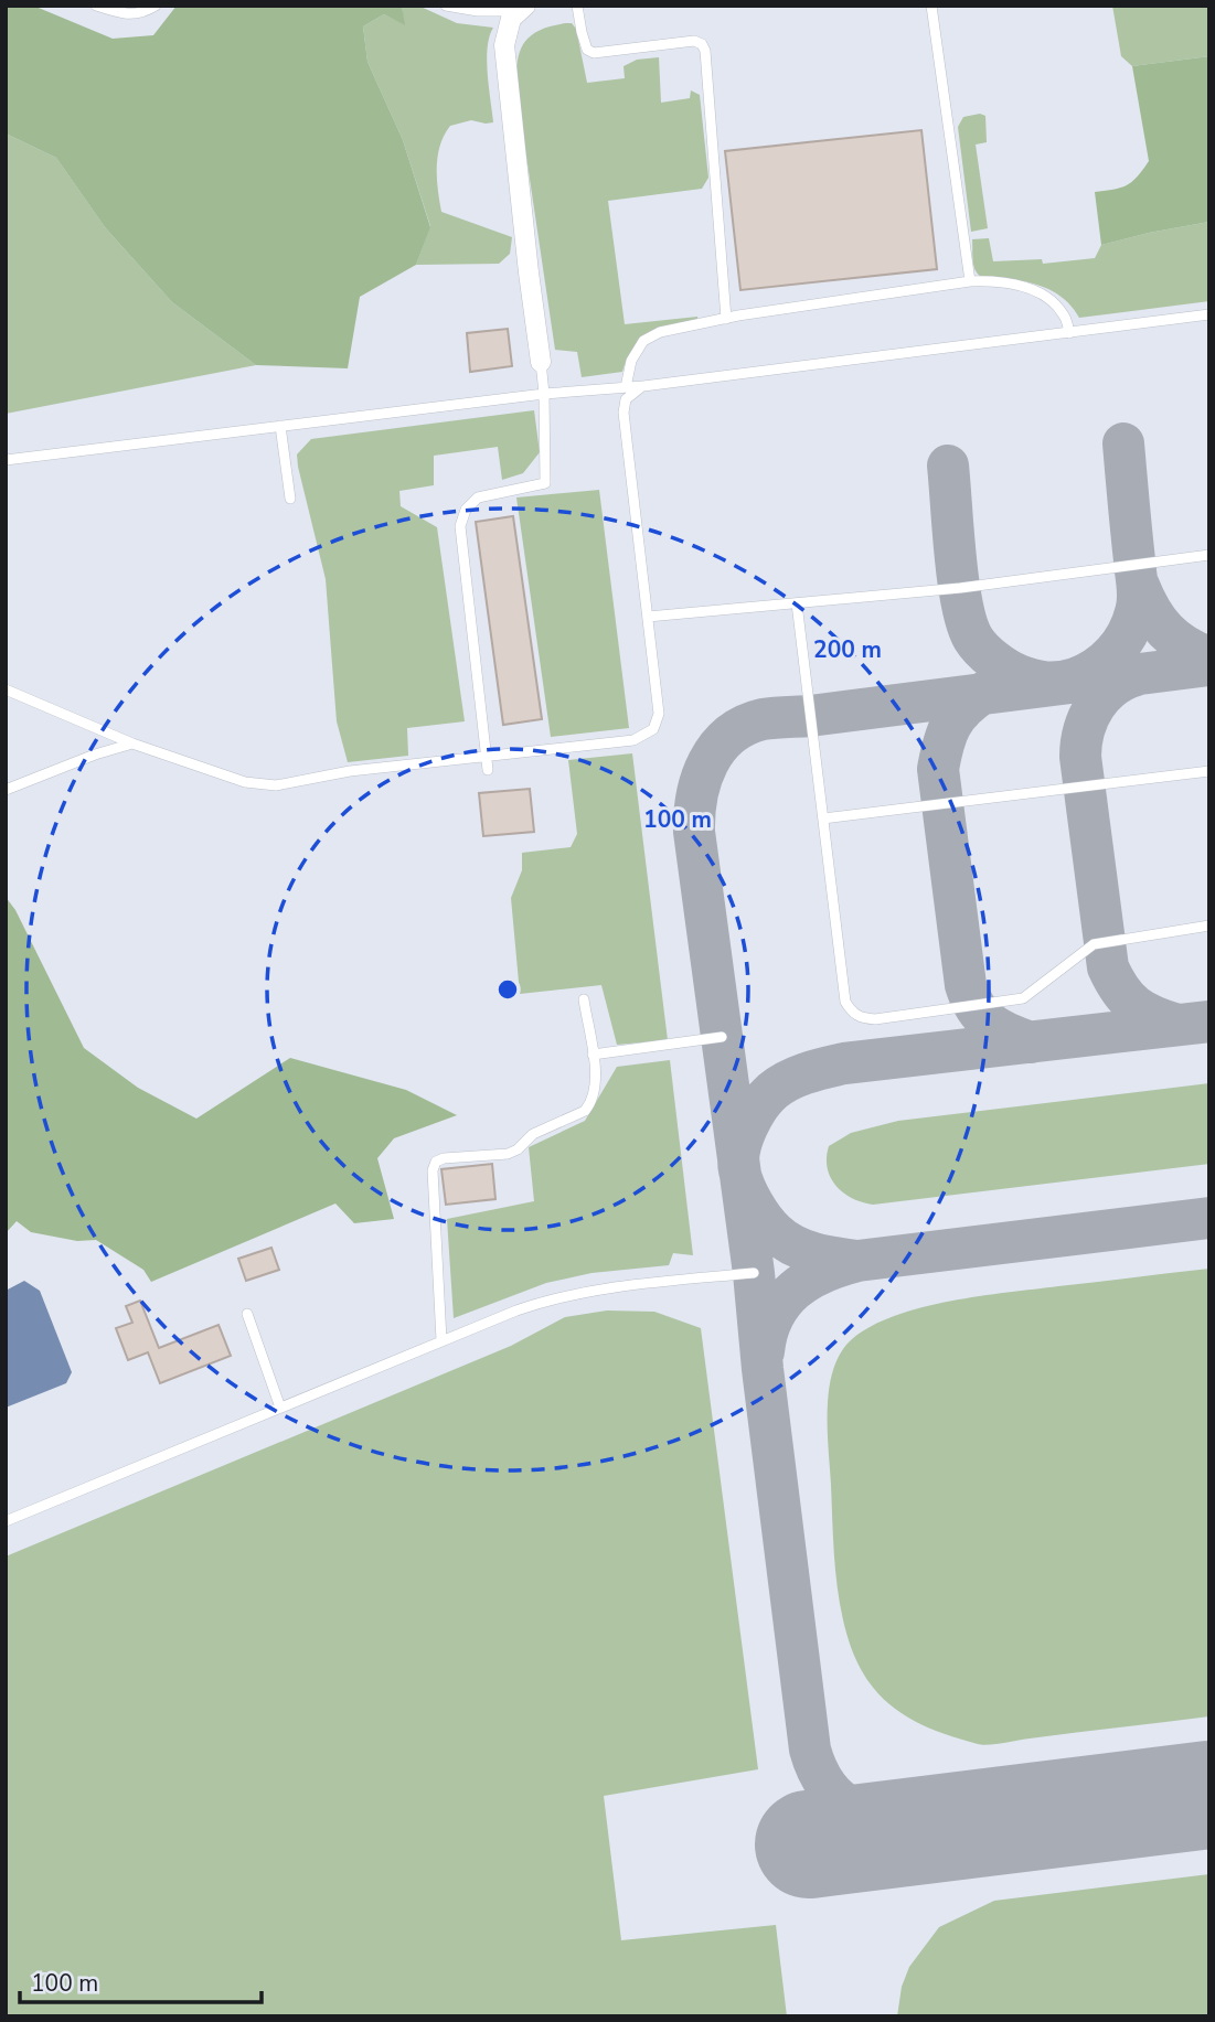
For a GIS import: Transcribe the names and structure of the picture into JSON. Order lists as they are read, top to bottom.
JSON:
{
  "scale_bar": "100 m",
  "rings": ["200 m", "100 m"]
}
